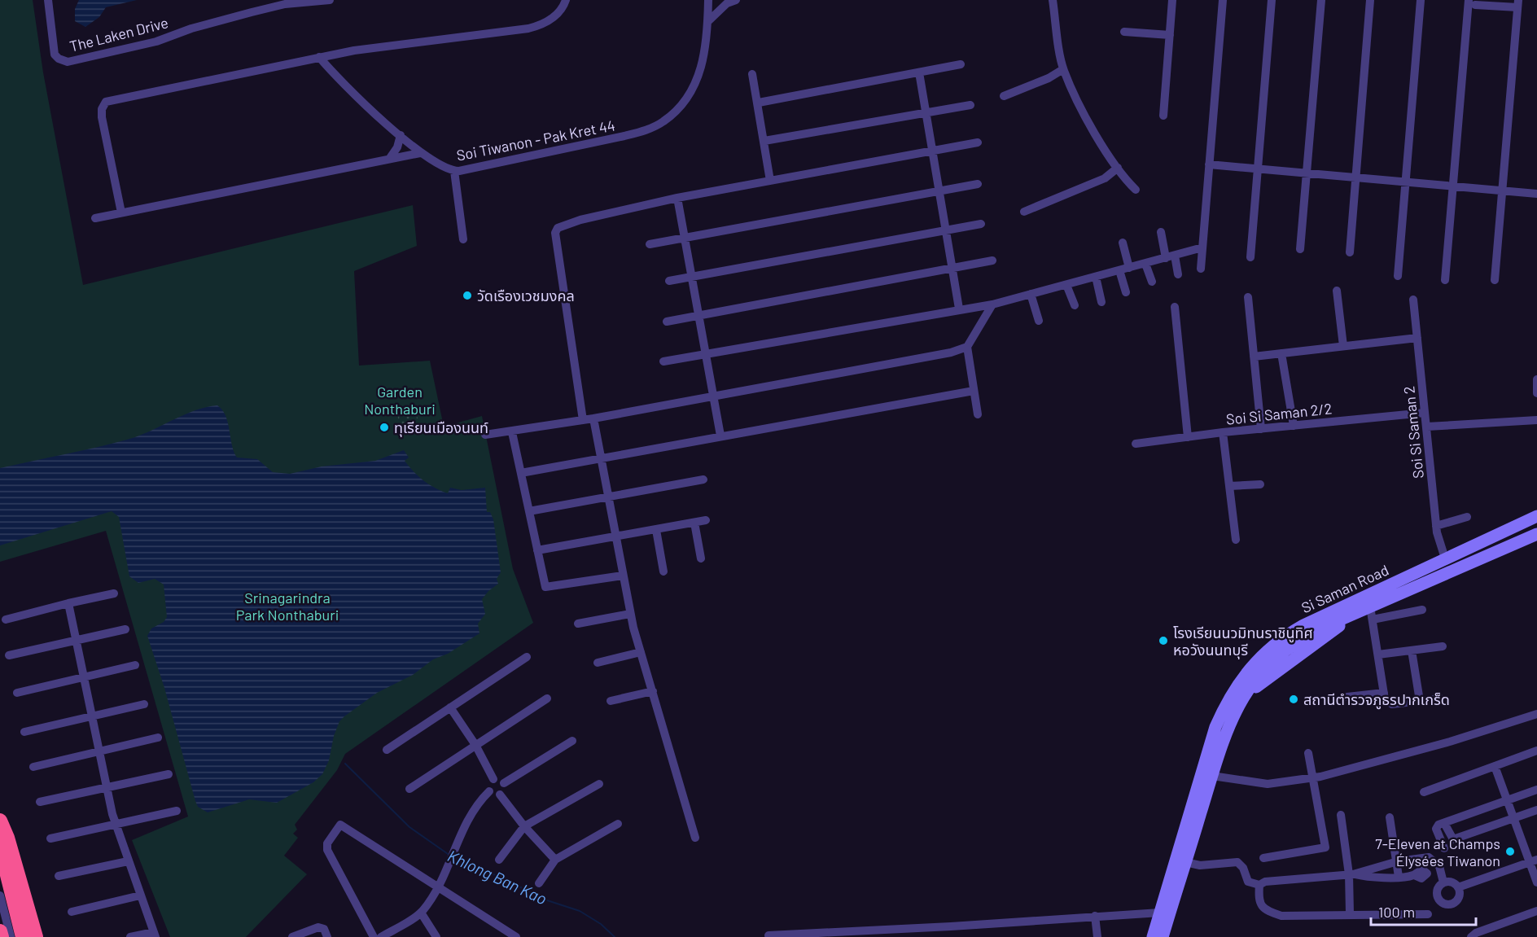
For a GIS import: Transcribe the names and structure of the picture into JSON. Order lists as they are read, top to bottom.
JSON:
{
  "streets": {
    "main road": ["Si Saman Road"],
    "street": [
      "The Laken Drive",
      "Soi Tiwanon - Pak Kret 44",
      "Soi Si Saman 2/2",
      "Soi Si Saman 2"
    ]
  },
  "crossings": [
    ["Soi Si Saman 2/2", "Soi Si Saman 2"],
    ["Soi Si Saman 2", "Si Saman Road"]
  ],
  "water": ["Khlong Ban Kao"],
  "parks": ["Garden Nonthaburi", "Srinagarindra Park Nonthaburi"],
  "places": [
    "วัดเรืองเวชมงคล",
    "ทุเรียนเมืองนนท์",
    "โรงเรียนนวมิทนราชินูทิศ หอวังนนทบุรี",
    "สถานีตำรวจภูธรปากเกร็ด",
    "7-Eleven at Champs Élysées Tiwanon"
  ],
  "scale_bar": "100 m"
}
